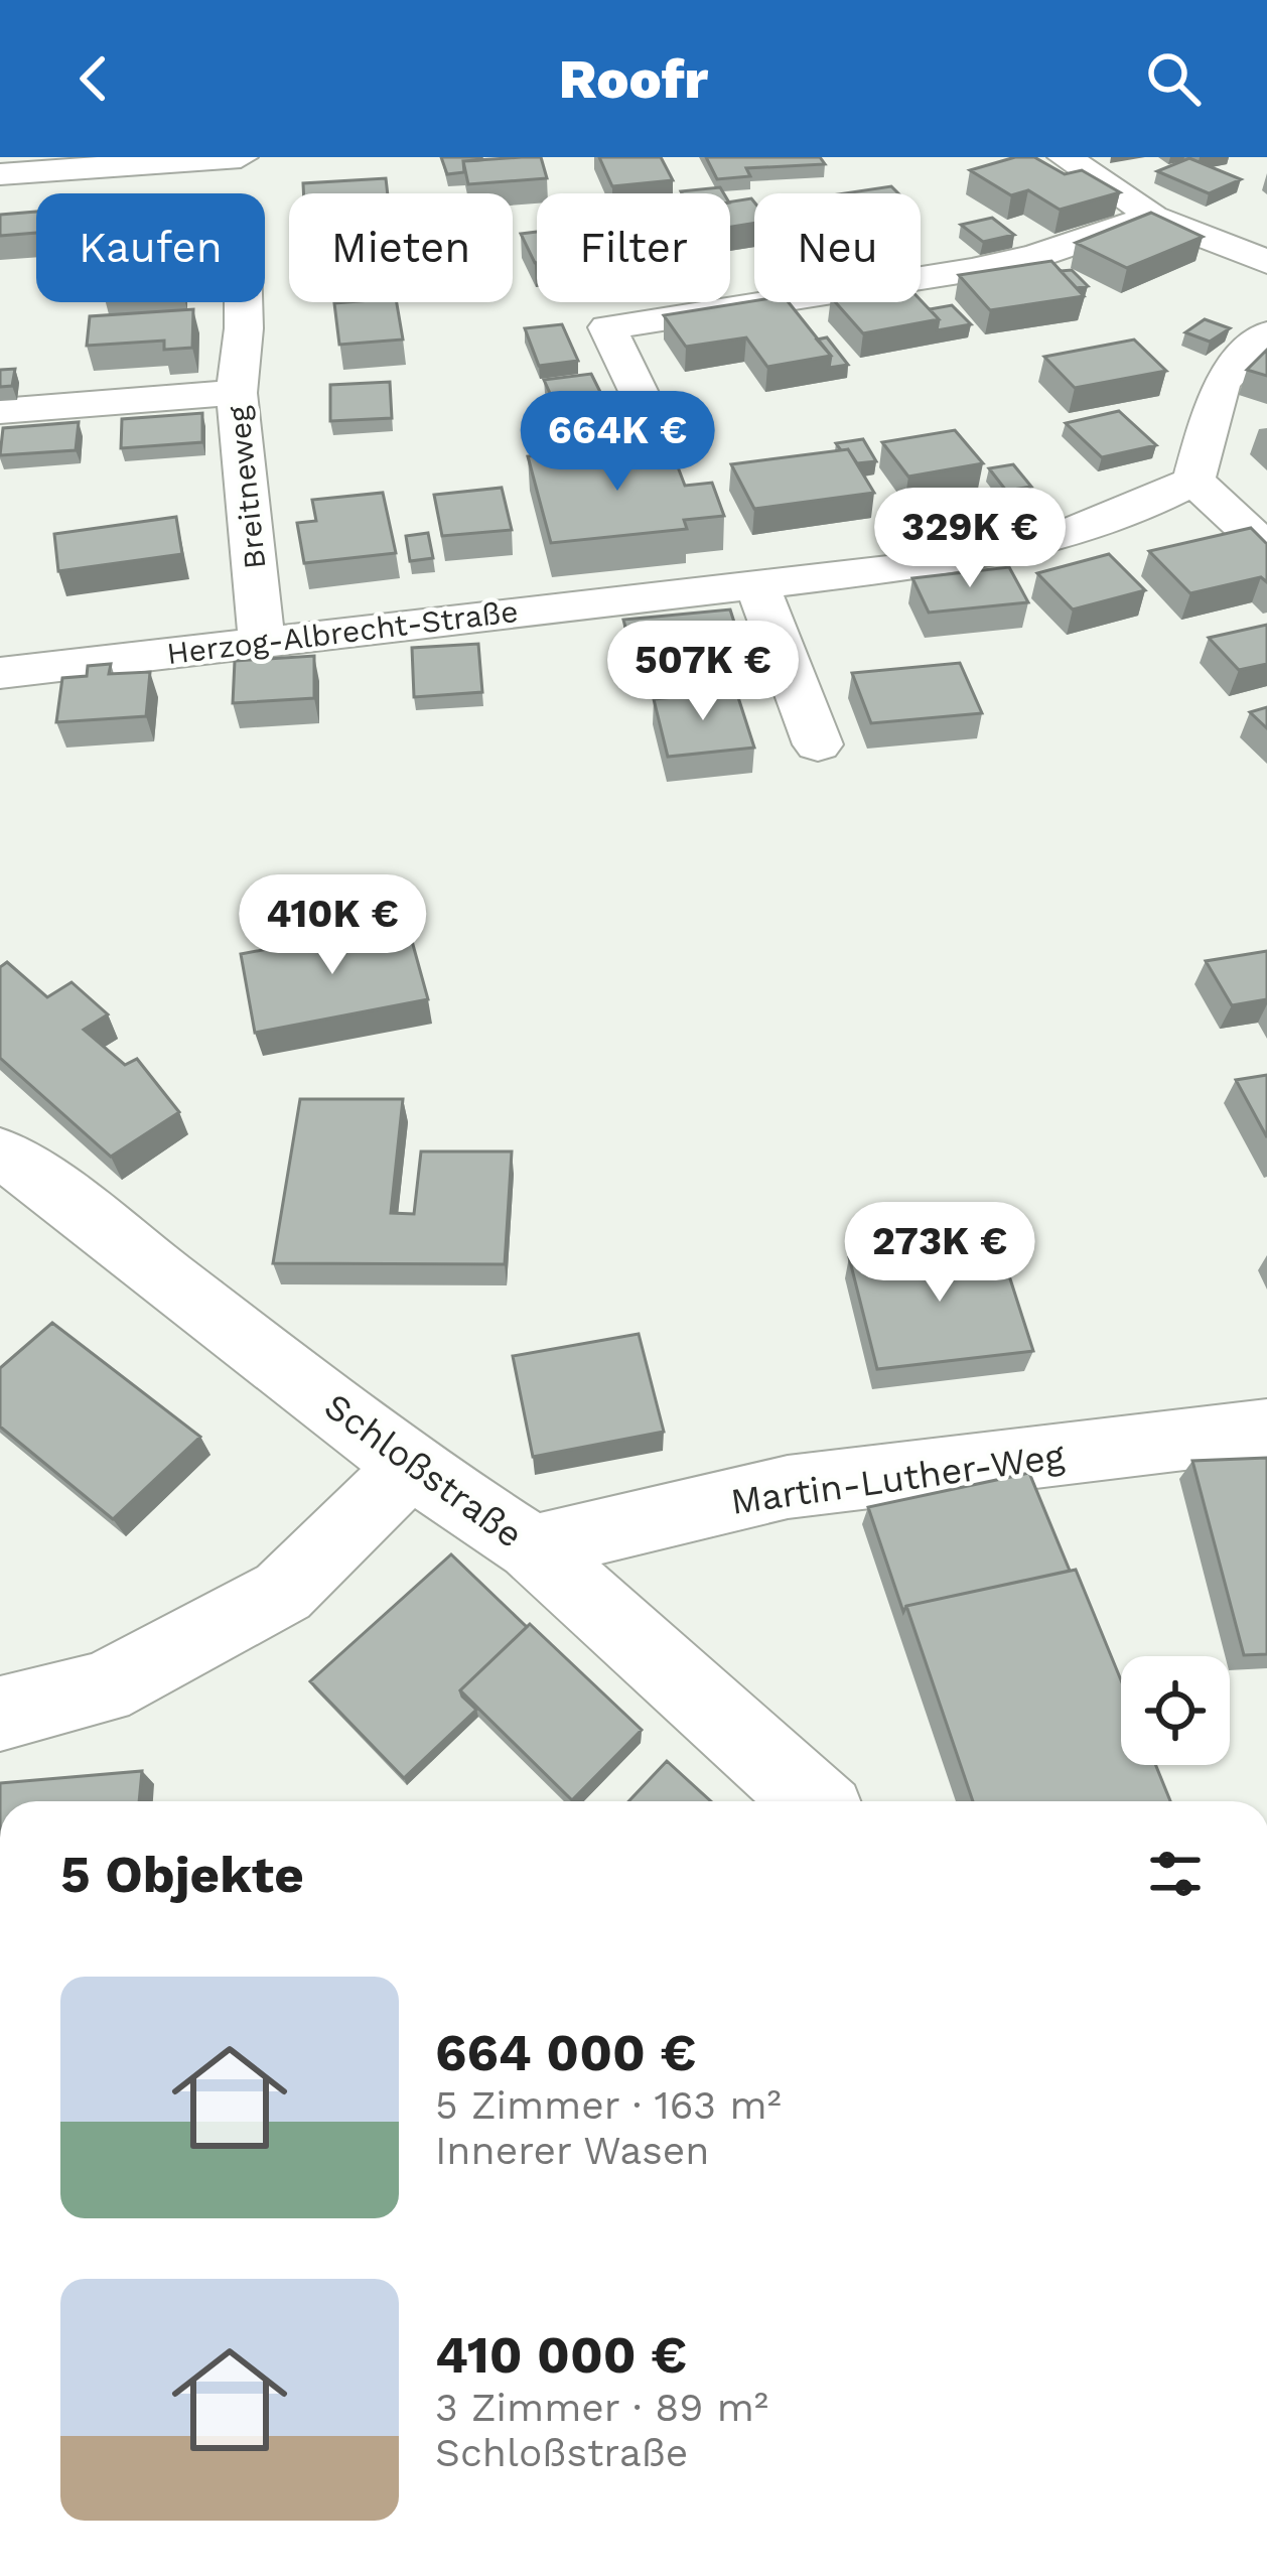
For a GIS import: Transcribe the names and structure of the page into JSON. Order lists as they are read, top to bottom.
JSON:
{
  "streets": {
    "street": [
      "Breitneweg",
      "Herzog-Albrecht-Straße",
      "Schloßstraße",
      "Martin-Luther-Weg"
    ]
  },
  "crossings": [
    ["Breitneweg", "Herzog-Albrecht-Straße"],
    ["Schloßstraße", "Martin-Luther-Weg"]
  ],
  "page": {
    "header": "Roofr",
    "chip": [
      "Kaufen",
      "Mieten",
      "Filter",
      "Neu"
    ],
    "price": [
      "664K €",
      "329K €",
      "507K €",
      "410K €",
      "273K €"
    ],
    "heading": "5 Objekte",
    "list": [
      {
        "name": "664 000 €",
        "note": "5 Zimmer · 163 m² · Innerer Wasen"
      },
      {
        "name": "410 000 €",
        "note": "3 Zimmer · 89 m² · Schloßstraße"
      }
    ]
  }
}
